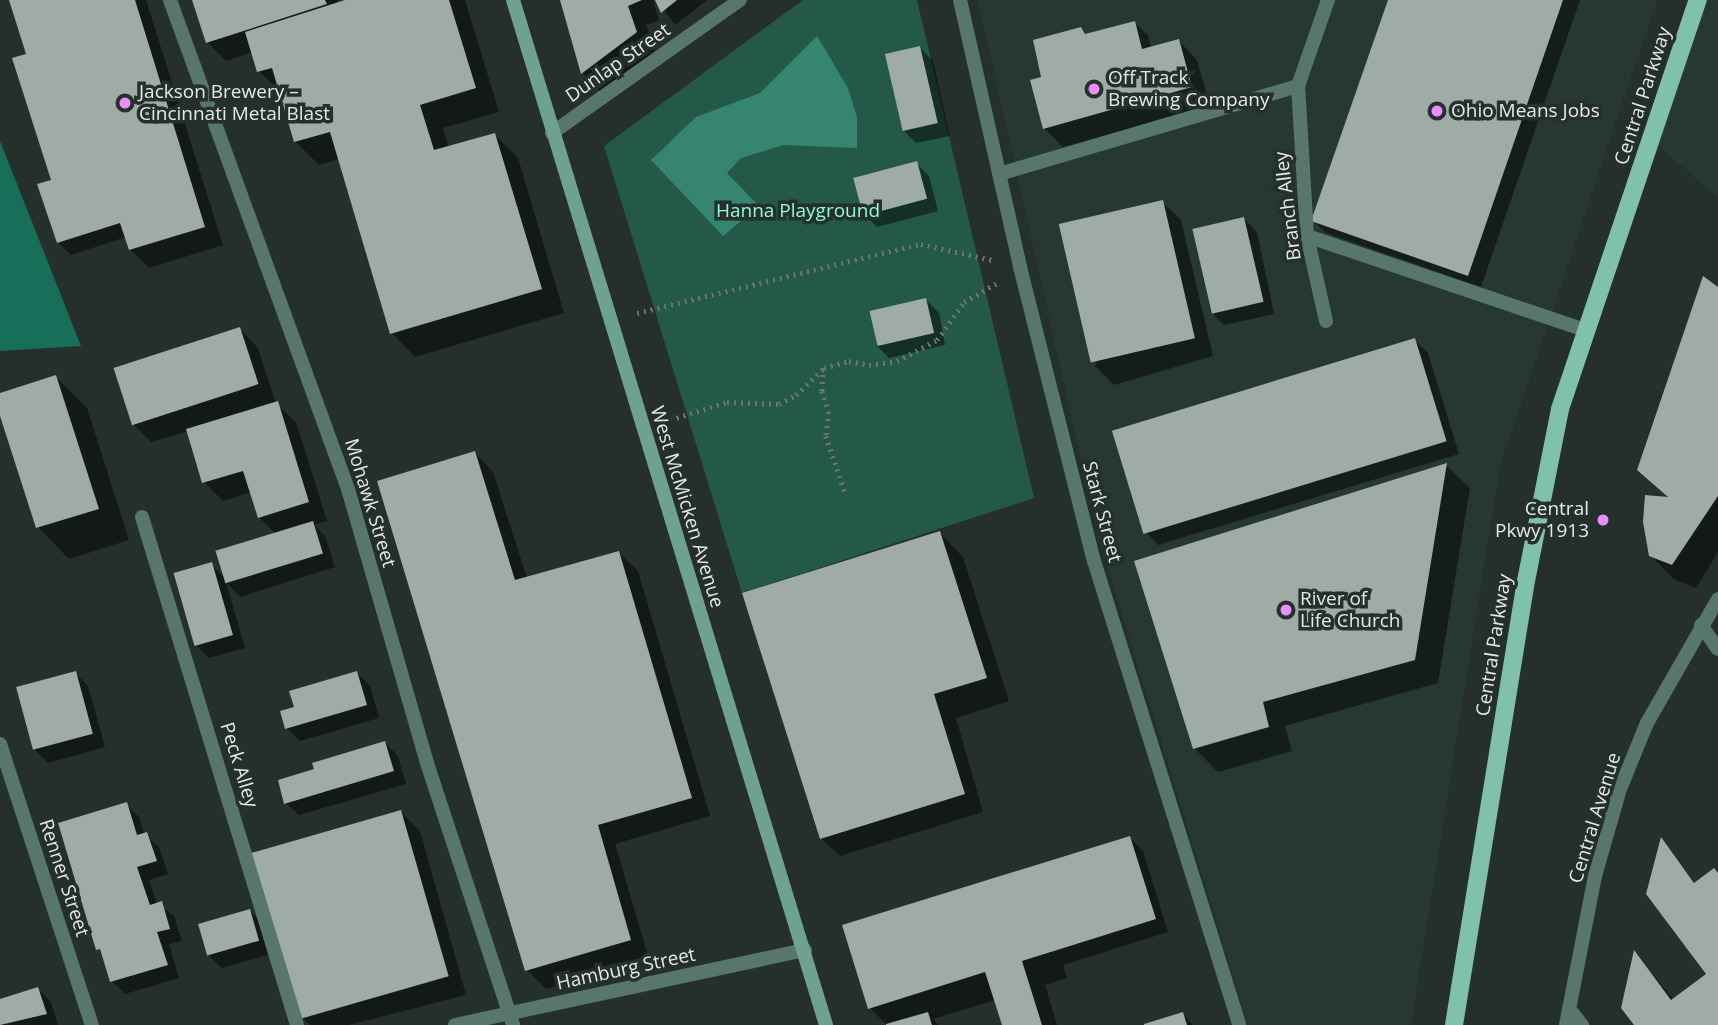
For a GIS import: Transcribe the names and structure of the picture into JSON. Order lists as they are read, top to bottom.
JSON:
{
  "streets": {
    "main road": ["Central Parkway"],
    "street": [
      "Dunlap Street",
      "Branch Alley",
      "Mohawk Street",
      "West McMicken Avenue",
      "Stark Street",
      "Peck Alley",
      "Central Avenue",
      "Renner Street",
      "Hamburg Street"
    ]
  },
  "crossings": [
    ["Dunlap Street", "West McMicken Avenue"],
    ["Mohawk Street", "Hamburg Street"],
    ["West McMicken Avenue", "Hamburg Street"]
  ],
  "parks": ["Hanna Playground"],
  "places": [
    "Off Track Brewing Company",
    "Jackson Brewery – Cincinnati Metal Blast",
    "Ohio Means Jobs",
    "Central Pkwy 1913",
    "River of Life Church"
  ]
}
